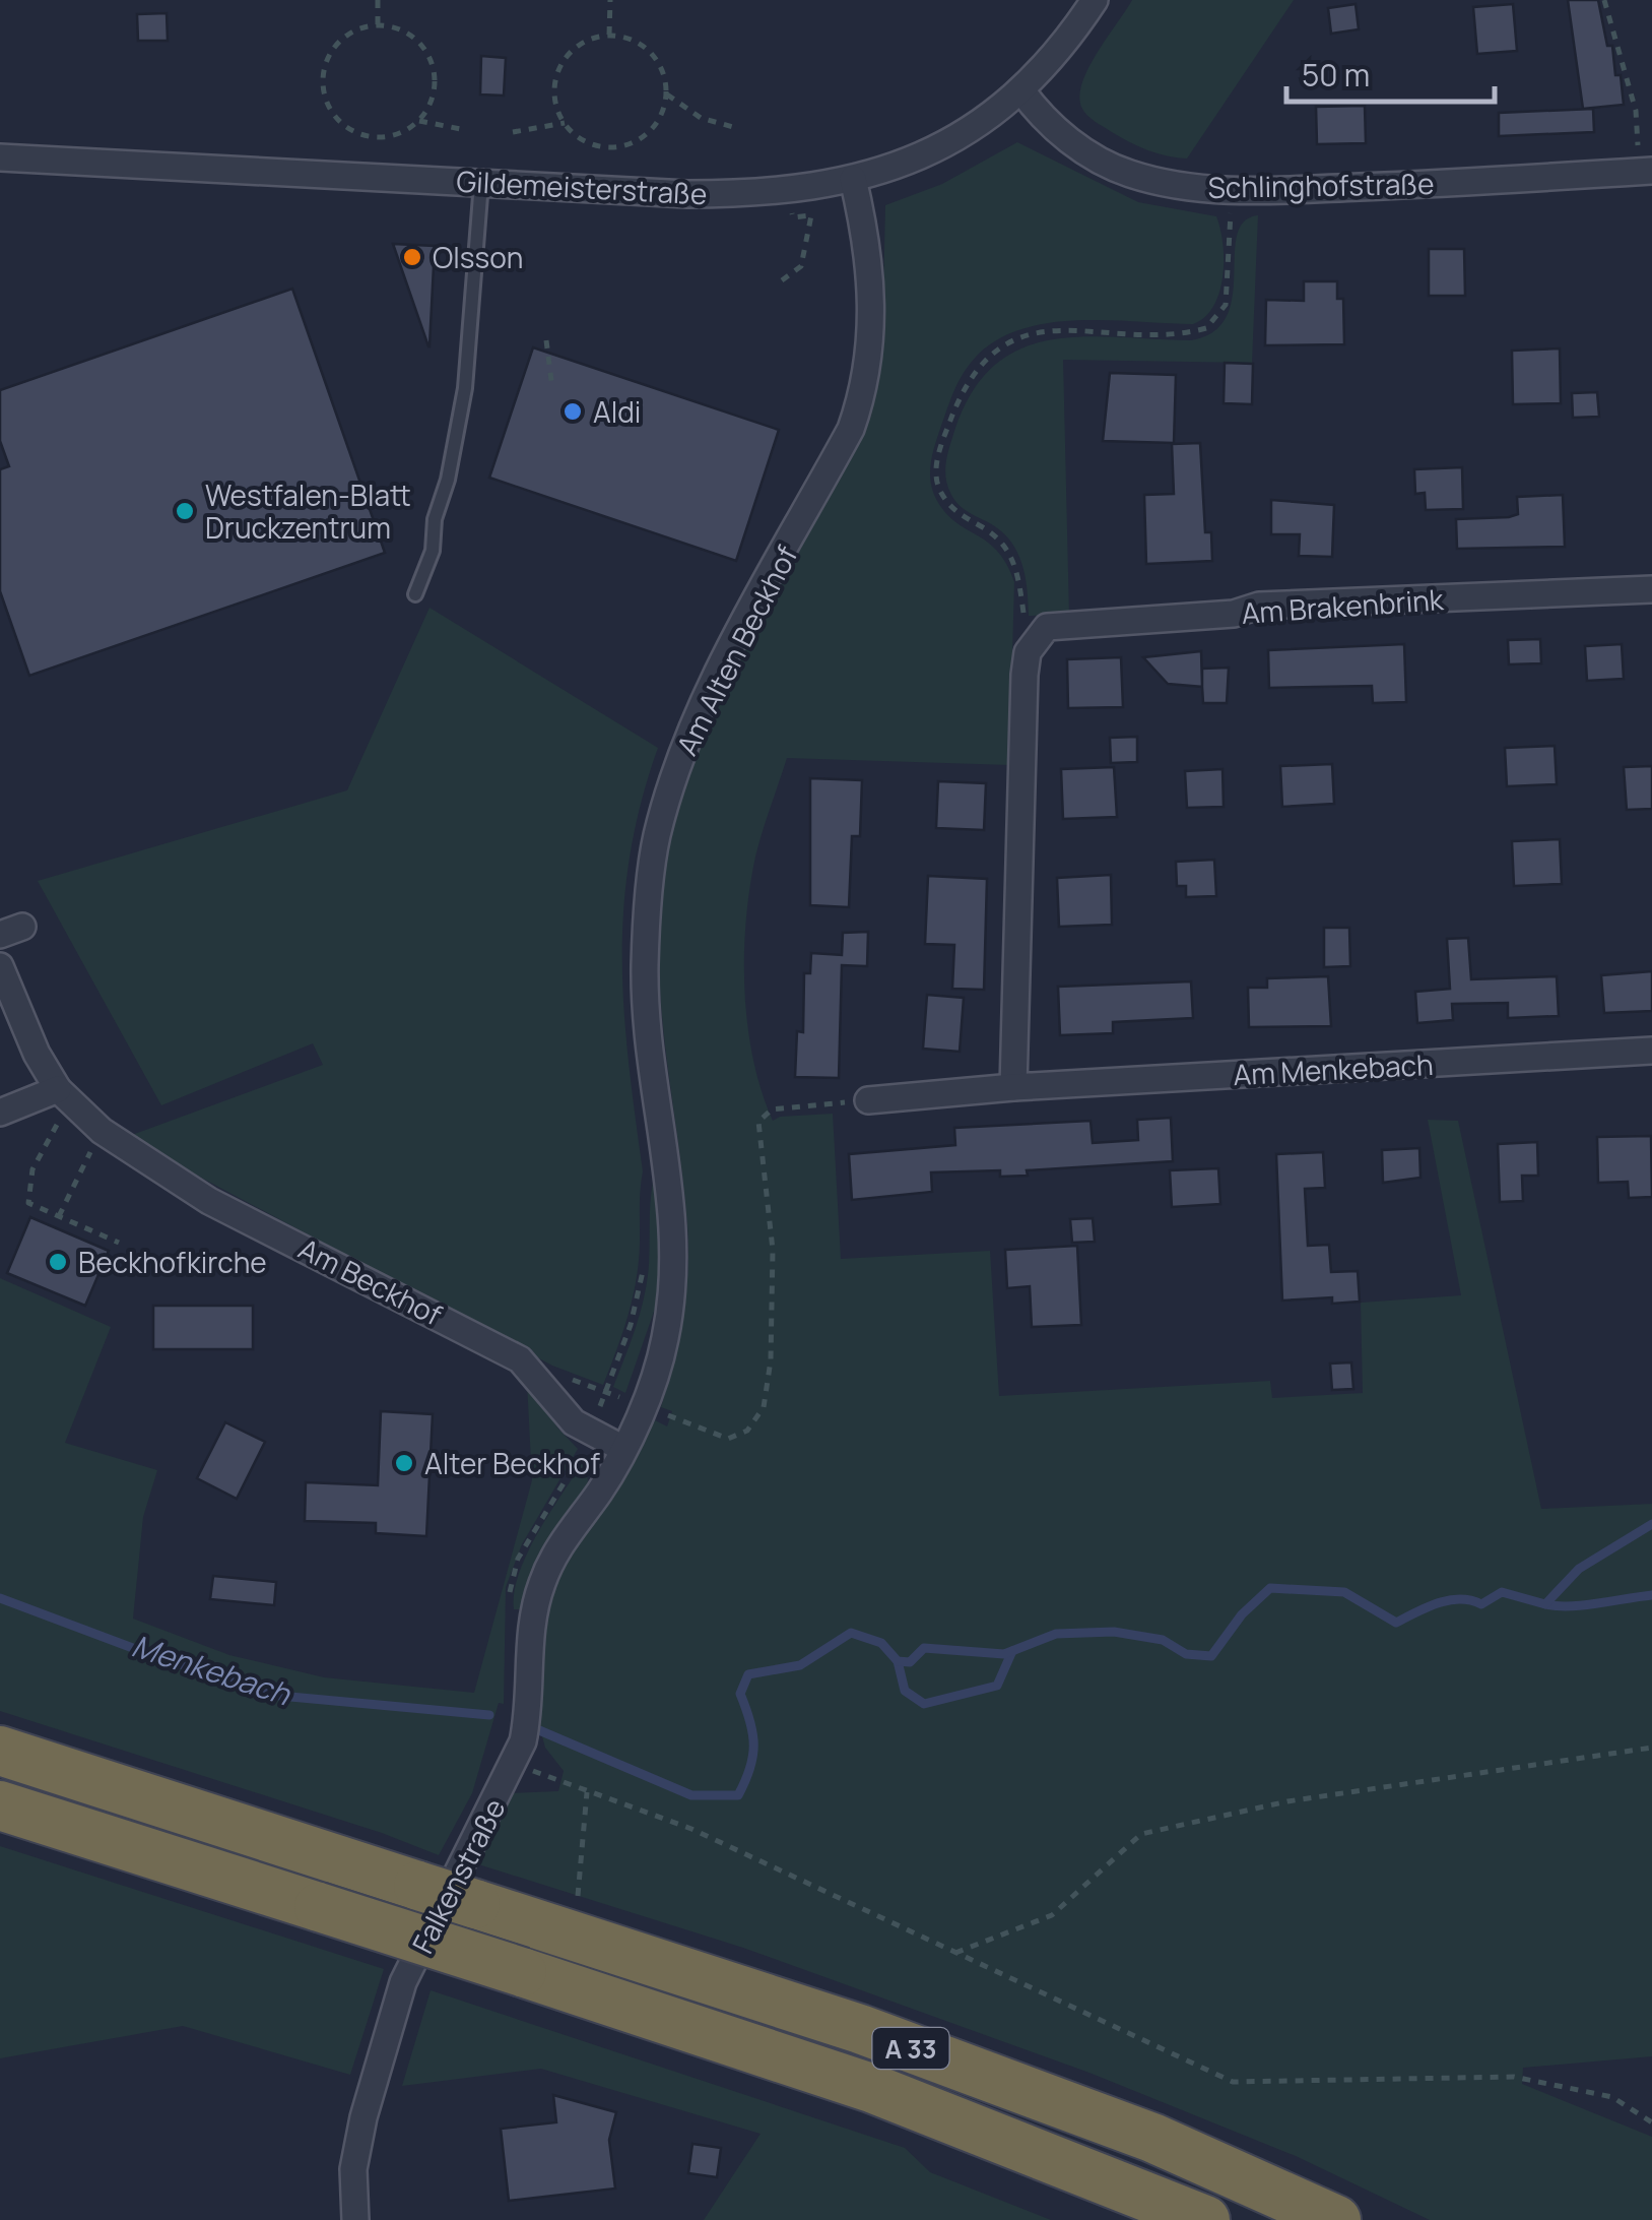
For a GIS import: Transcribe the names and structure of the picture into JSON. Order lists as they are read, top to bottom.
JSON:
{
  "streets": {
    "highway": ["A 33"],
    "street": [
      "Schlinghofstraße",
      "Gildemeisterstraße",
      "Am Brakenbrink",
      "Am Alten Beckhof",
      "Am Menkebach",
      "Am Beckhof",
      "Falkenstraße"
    ]
  },
  "crossings": [
    ["Schlinghofstraße", "Gildemeisterstraße"],
    ["Gildemeisterstraße", "Am Alten Beckhof"],
    ["Am Alten Beckhof", "Am Beckhof"],
    ["Am Alten Beckhof", "Falkenstraße"]
  ],
  "water": ["Menkebach"],
  "places": [
    "Olsson",
    "Aldi",
    "Westfalen-Blatt Druckzentrum",
    "Beckhofkirche",
    "Alter Beckhof"
  ],
  "scale_bar": "50 m"
}
